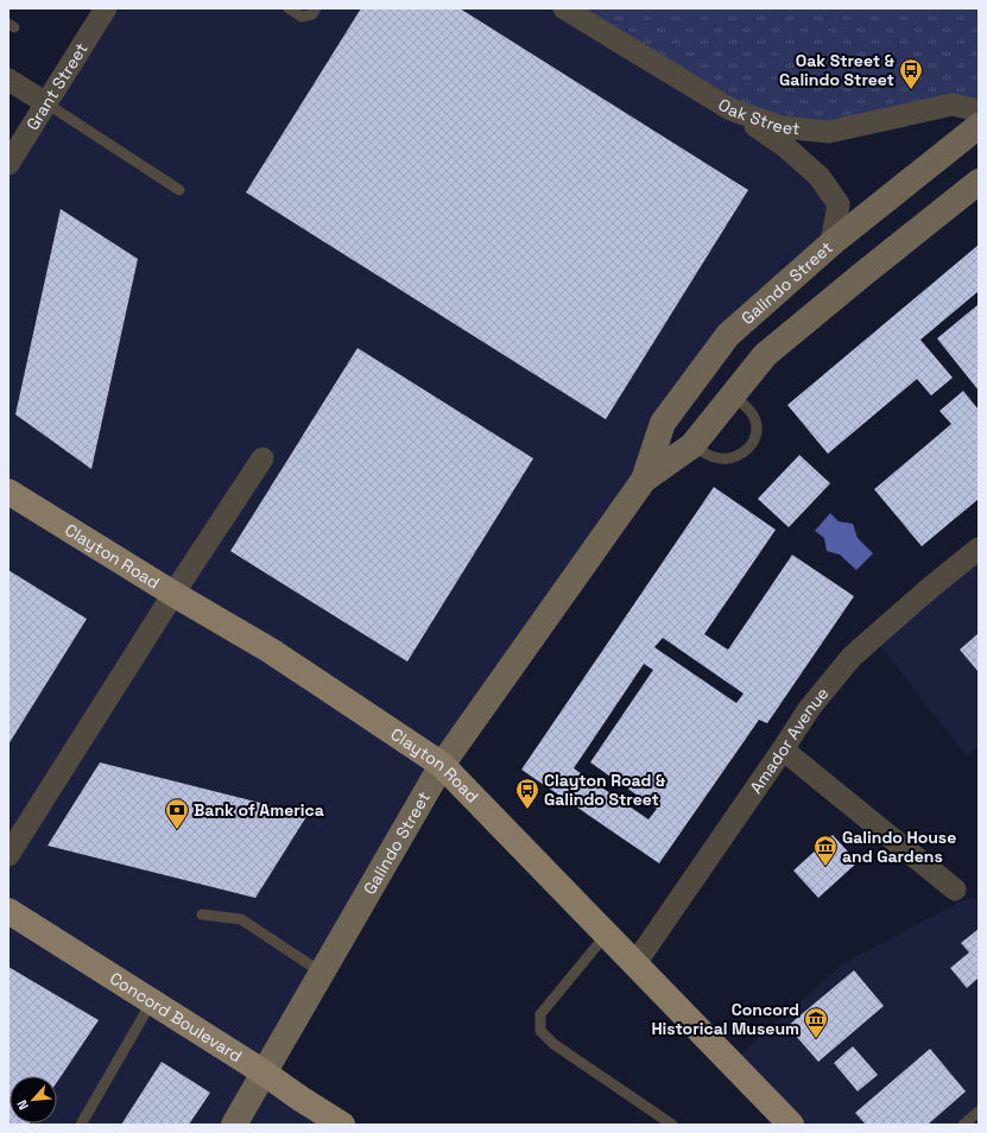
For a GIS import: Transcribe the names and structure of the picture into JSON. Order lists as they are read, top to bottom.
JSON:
{
  "streets": {
    "main road": ["Galindo Street", "Clayton Road", "Concord Boulevard"],
    "street": ["Grant Street", "Oak Street", "Amador Avenue"]
  },
  "crossings": [
    ["Galindo Street", "Clayton Road"],
    ["Galindo Street", "Concord Boulevard"],
    ["Clayton Road", "Amador Avenue"]
  ],
  "places": {
    "bus stop": ["Oak Street & Galindo Street", "Clayton Road & Galindo Street"],
    "bank": ["Bank of America"],
    "museum": ["Galindo House and Gardens", "Concord Historical Museum"]
  },
  "north": "bottom left"
}
